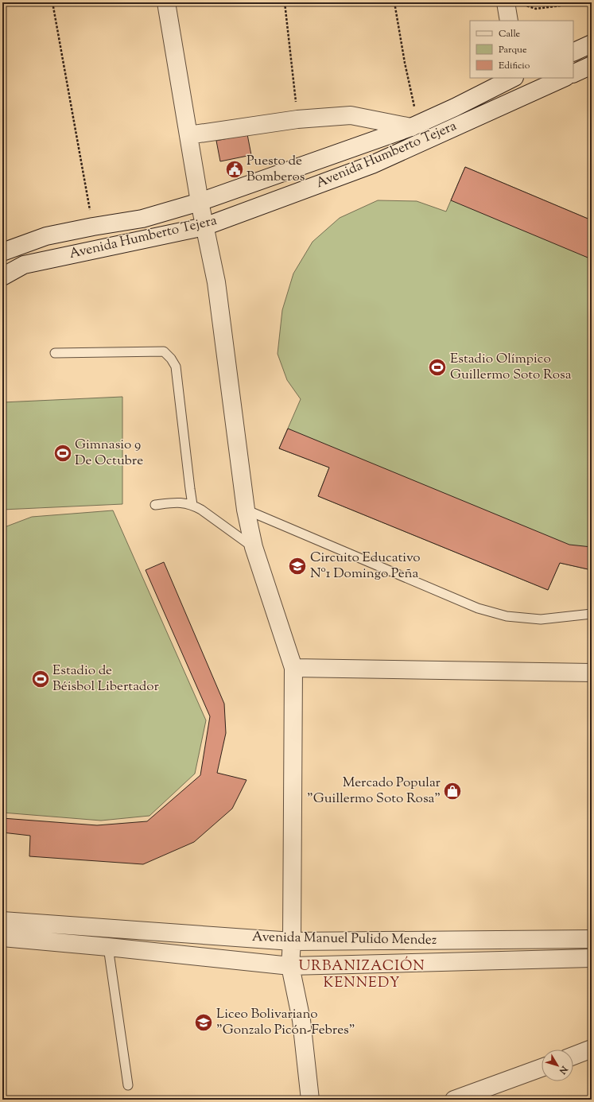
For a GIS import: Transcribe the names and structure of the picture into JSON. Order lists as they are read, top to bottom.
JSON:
{
  "streets": {
    "street": ["Avenida Humberto Tejera", "Avenida Manuel Pulido Mendez"]
  },
  "districts": ["URBANIZACIÓN KENNEDY"],
  "places": {
    "public building": ["Puesto de Bomberos"],
    "sports": ["Estadio Olímpico Guillermo Soto Rosa", "Gimnasio 9 De Octubre", "Estadio de Béisbol Libertador"],
    "school or university": ["Circuito Educativo Nº1 Domingo Peña", "Liceo Bolivariano \"Gonzalo Picón-Febres\""],
    "shop": ["Mercado Popular \"Guillermo Soto Rosa\""]
  },
  "legend": ["Calle", "Parque", "Edificio"],
  "north": "bottom right"
}
